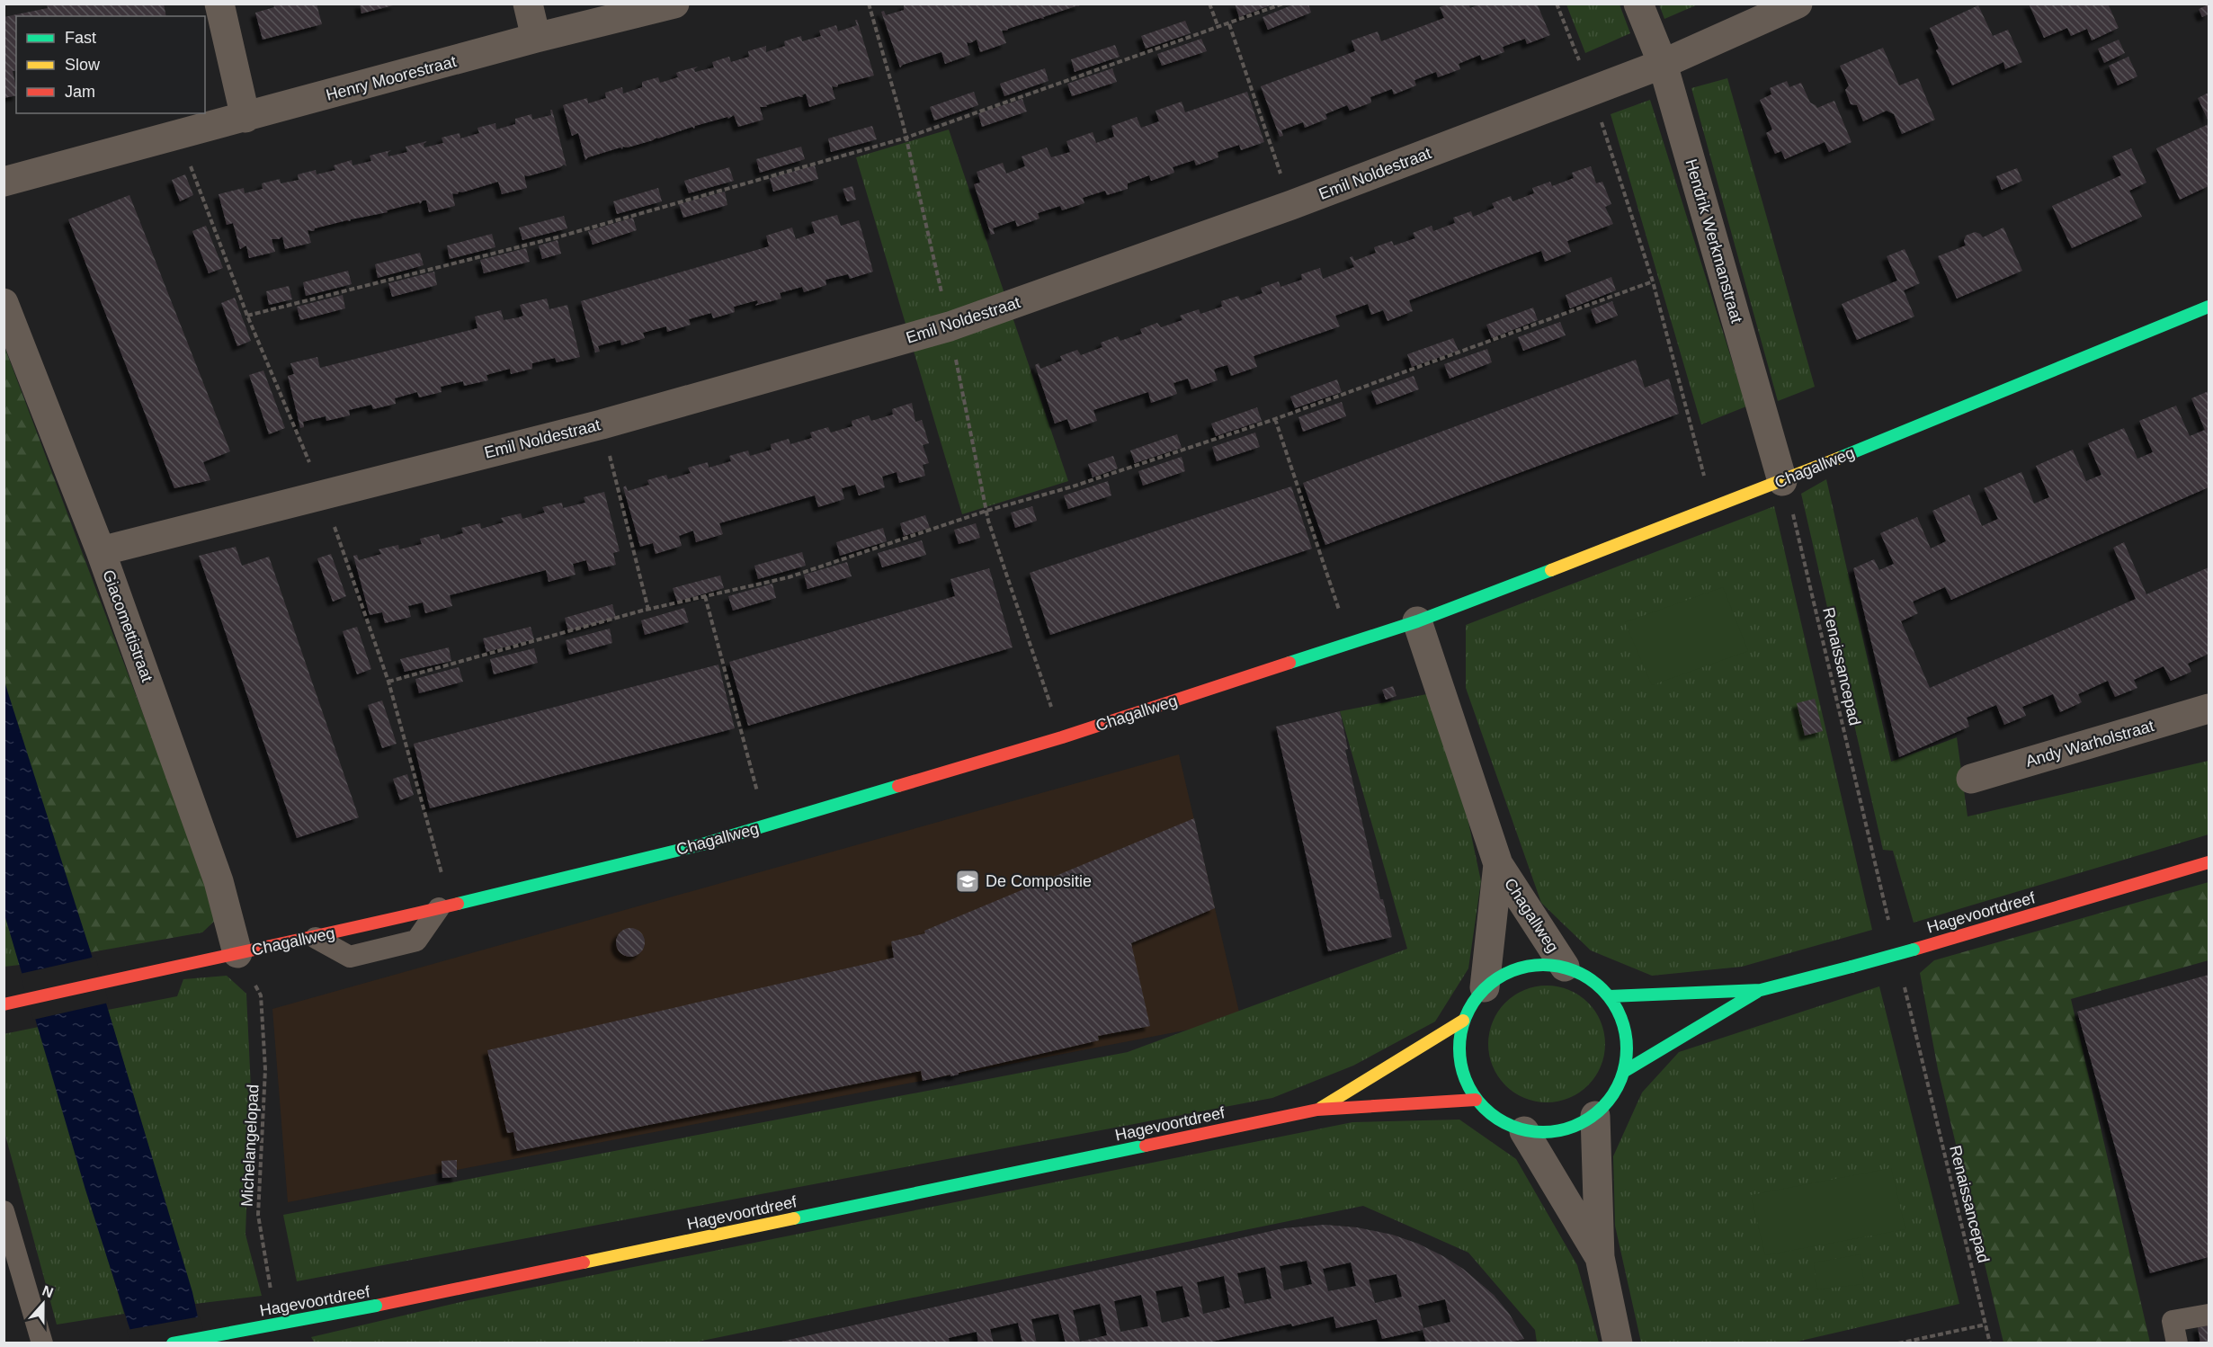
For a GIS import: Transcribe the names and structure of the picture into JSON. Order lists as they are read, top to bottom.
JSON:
{
  "streets": {
    "main road": ["Chagallweg", "Hagevoortdreef"],
    "street": [
      "Henry Moorestraat",
      "Emil Noldestraat",
      "Hendrik Werkmanstraat",
      "Giacomettistraat",
      "Andy Warholstraat"
    ],
    "path": ["Renaissancepad", "Michelangelopad"]
  },
  "crossings": [
    ["Emil Noldestraat", "Hendrik Werkmanstraat"],
    ["Emil Noldestraat", "Giacomettistraat"],
    ["Hendrik Werkmanstraat", "Chagallweg"],
    ["Hendrik Werkmanstraat", "Renaissancepad"],
    ["Chagallweg", "Giacomettistraat"],
    ["Chagallweg", "Renaissancepad"],
    ["Chagallweg", "Hagevoortdreef"],
    ["Chagallweg", "Michelangelopad"],
    ["Giacomettistraat", "Michelangelopad"]
  ],
  "places": {
    "school or university": ["De Compositie"]
  },
  "legend": ["Fast", "Slow", "Jam"],
  "north": "top"
}
